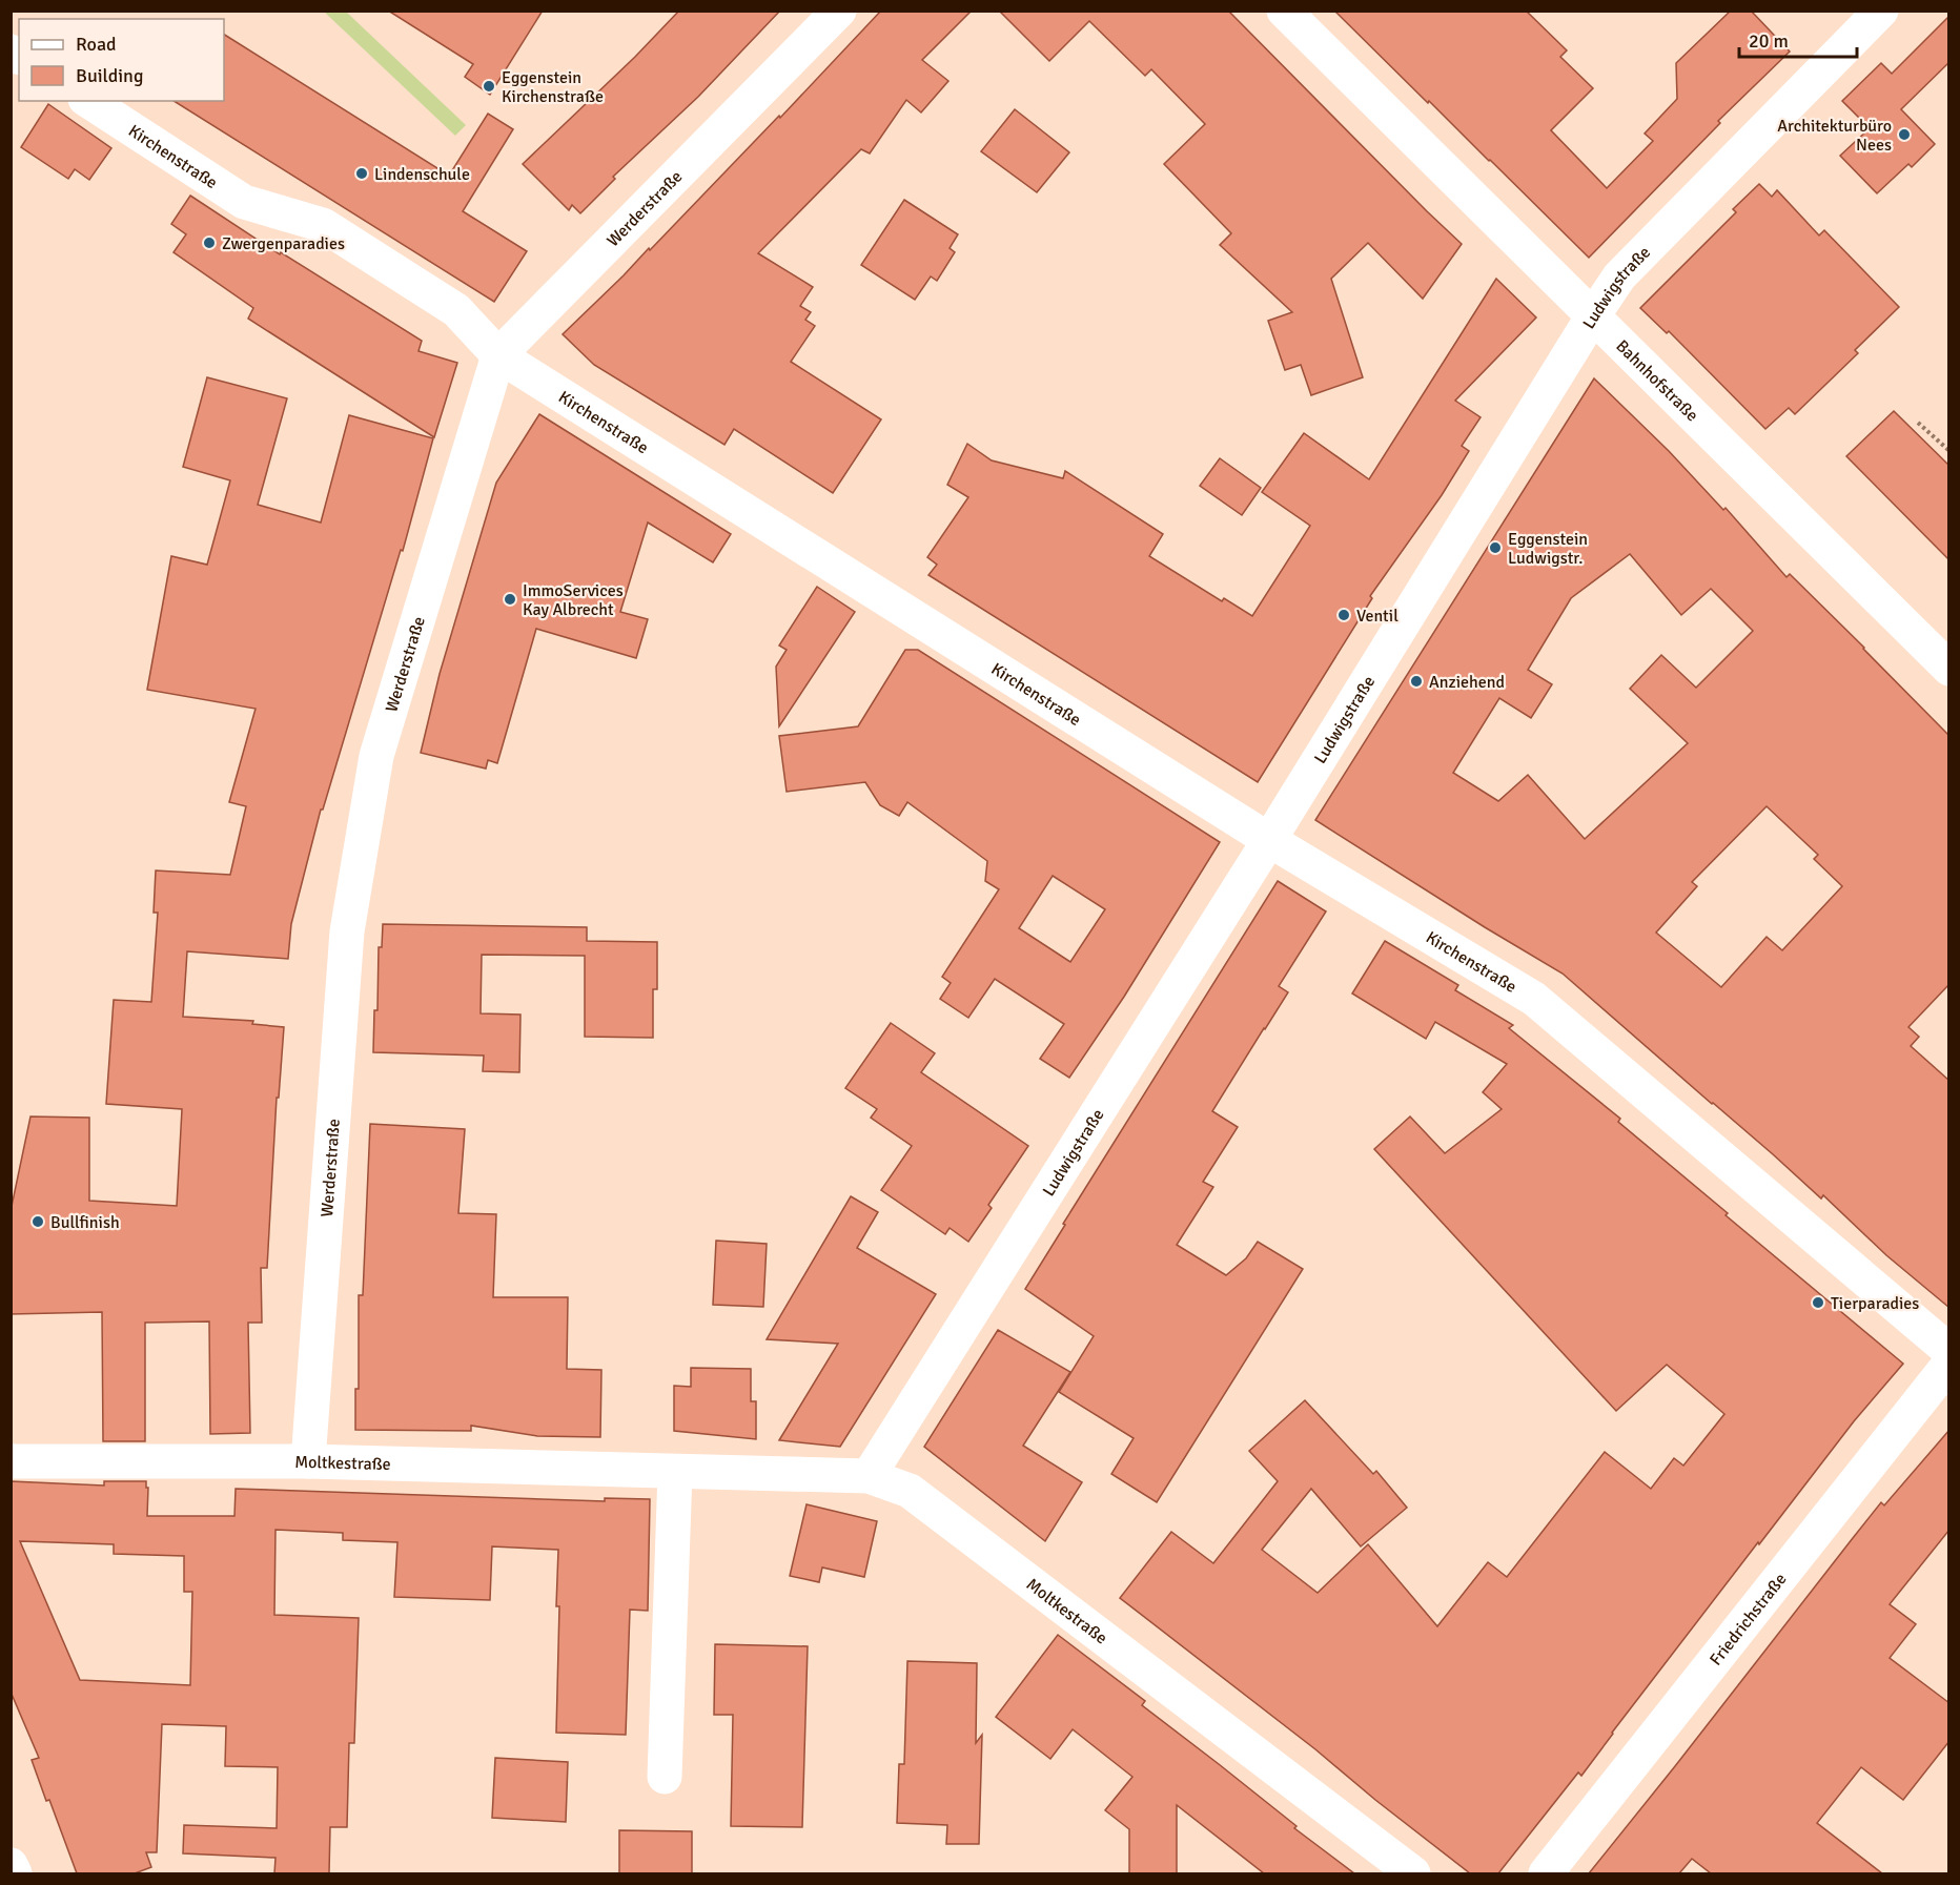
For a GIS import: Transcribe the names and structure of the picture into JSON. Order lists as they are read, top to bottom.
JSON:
{
  "streets": {
    "street": [
      "Kirchenstraße",
      "Werderstraße",
      "Ludwigstraße",
      "Bahnhofstraße",
      "Moltkestraße",
      "Friedrichstraße"
    ]
  },
  "crossings": [
    ["Kirchenstraße", "Werderstraße"],
    ["Kirchenstraße", "Ludwigstraße"],
    ["Werderstraße", "Moltkestraße"],
    ["Ludwigstraße", "Bahnhofstraße"],
    ["Ludwigstraße", "Moltkestraße"]
  ],
  "places": [
    "Eggenstein Kirchenstraße",
    "Architekturbüro Nees",
    "Lindenschule",
    "Zwergenparadies",
    "Eggenstein Ludwigstr.",
    "ImmoServices Kay Albrecht",
    "Ventil",
    "Anziehend",
    "Bullfinish",
    "Tierparadies"
  ],
  "legend": ["Road", "Building"],
  "scale_bar": "20 m"
}
